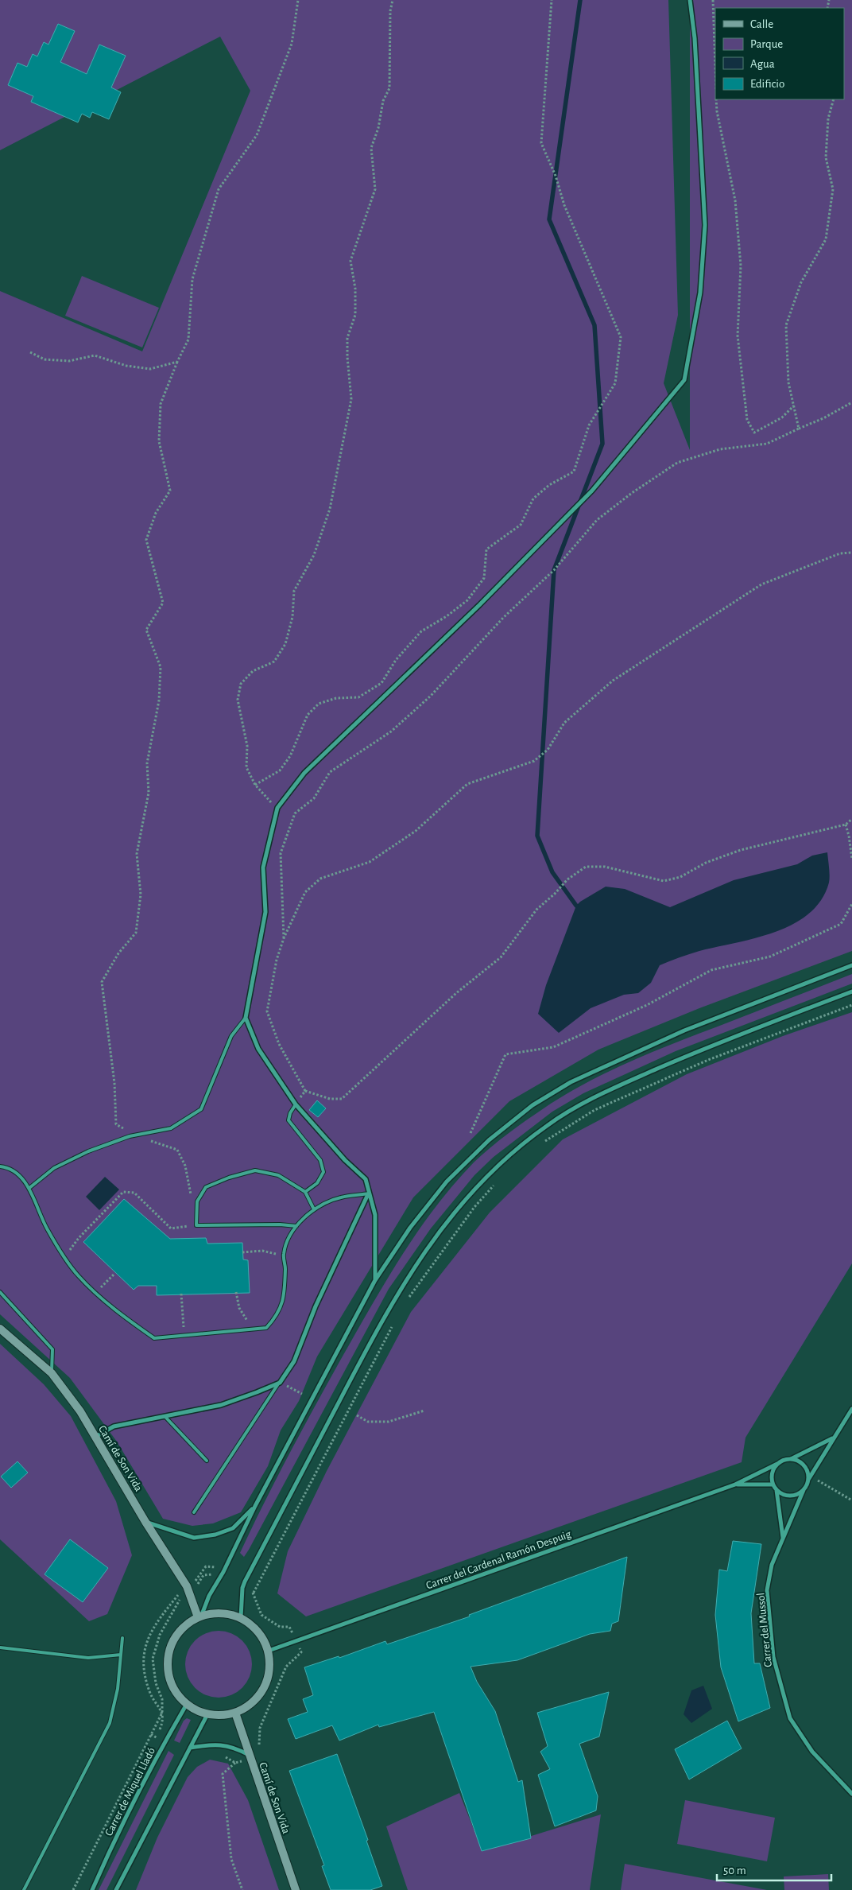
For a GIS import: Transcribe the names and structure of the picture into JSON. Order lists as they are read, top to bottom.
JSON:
{
  "streets": {
    "street": [
      "Camí de Son Vida",
      "Carrer del Cardenal Ramón Despuig",
      "Carrer del Mussol",
      "Carrer de Miquel Lladó"
    ]
  },
  "crossings": [
    ["Camí de Son Vida", "Carrer del Cardenal Ramón Despuig"],
    ["Camí de Son Vida", "Carrer de Miquel Lladó"],
    ["Carrer del Cardenal Ramón Despuig", "Carrer del Mussol"],
    ["Carrer del Cardenal Ramón Despuig", "Carrer de Miquel Lladó"]
  ],
  "legend": [
    "Calle",
    "Parque",
    "Agua",
    "Edificio"
  ],
  "scale_bar": "50 m"
}
